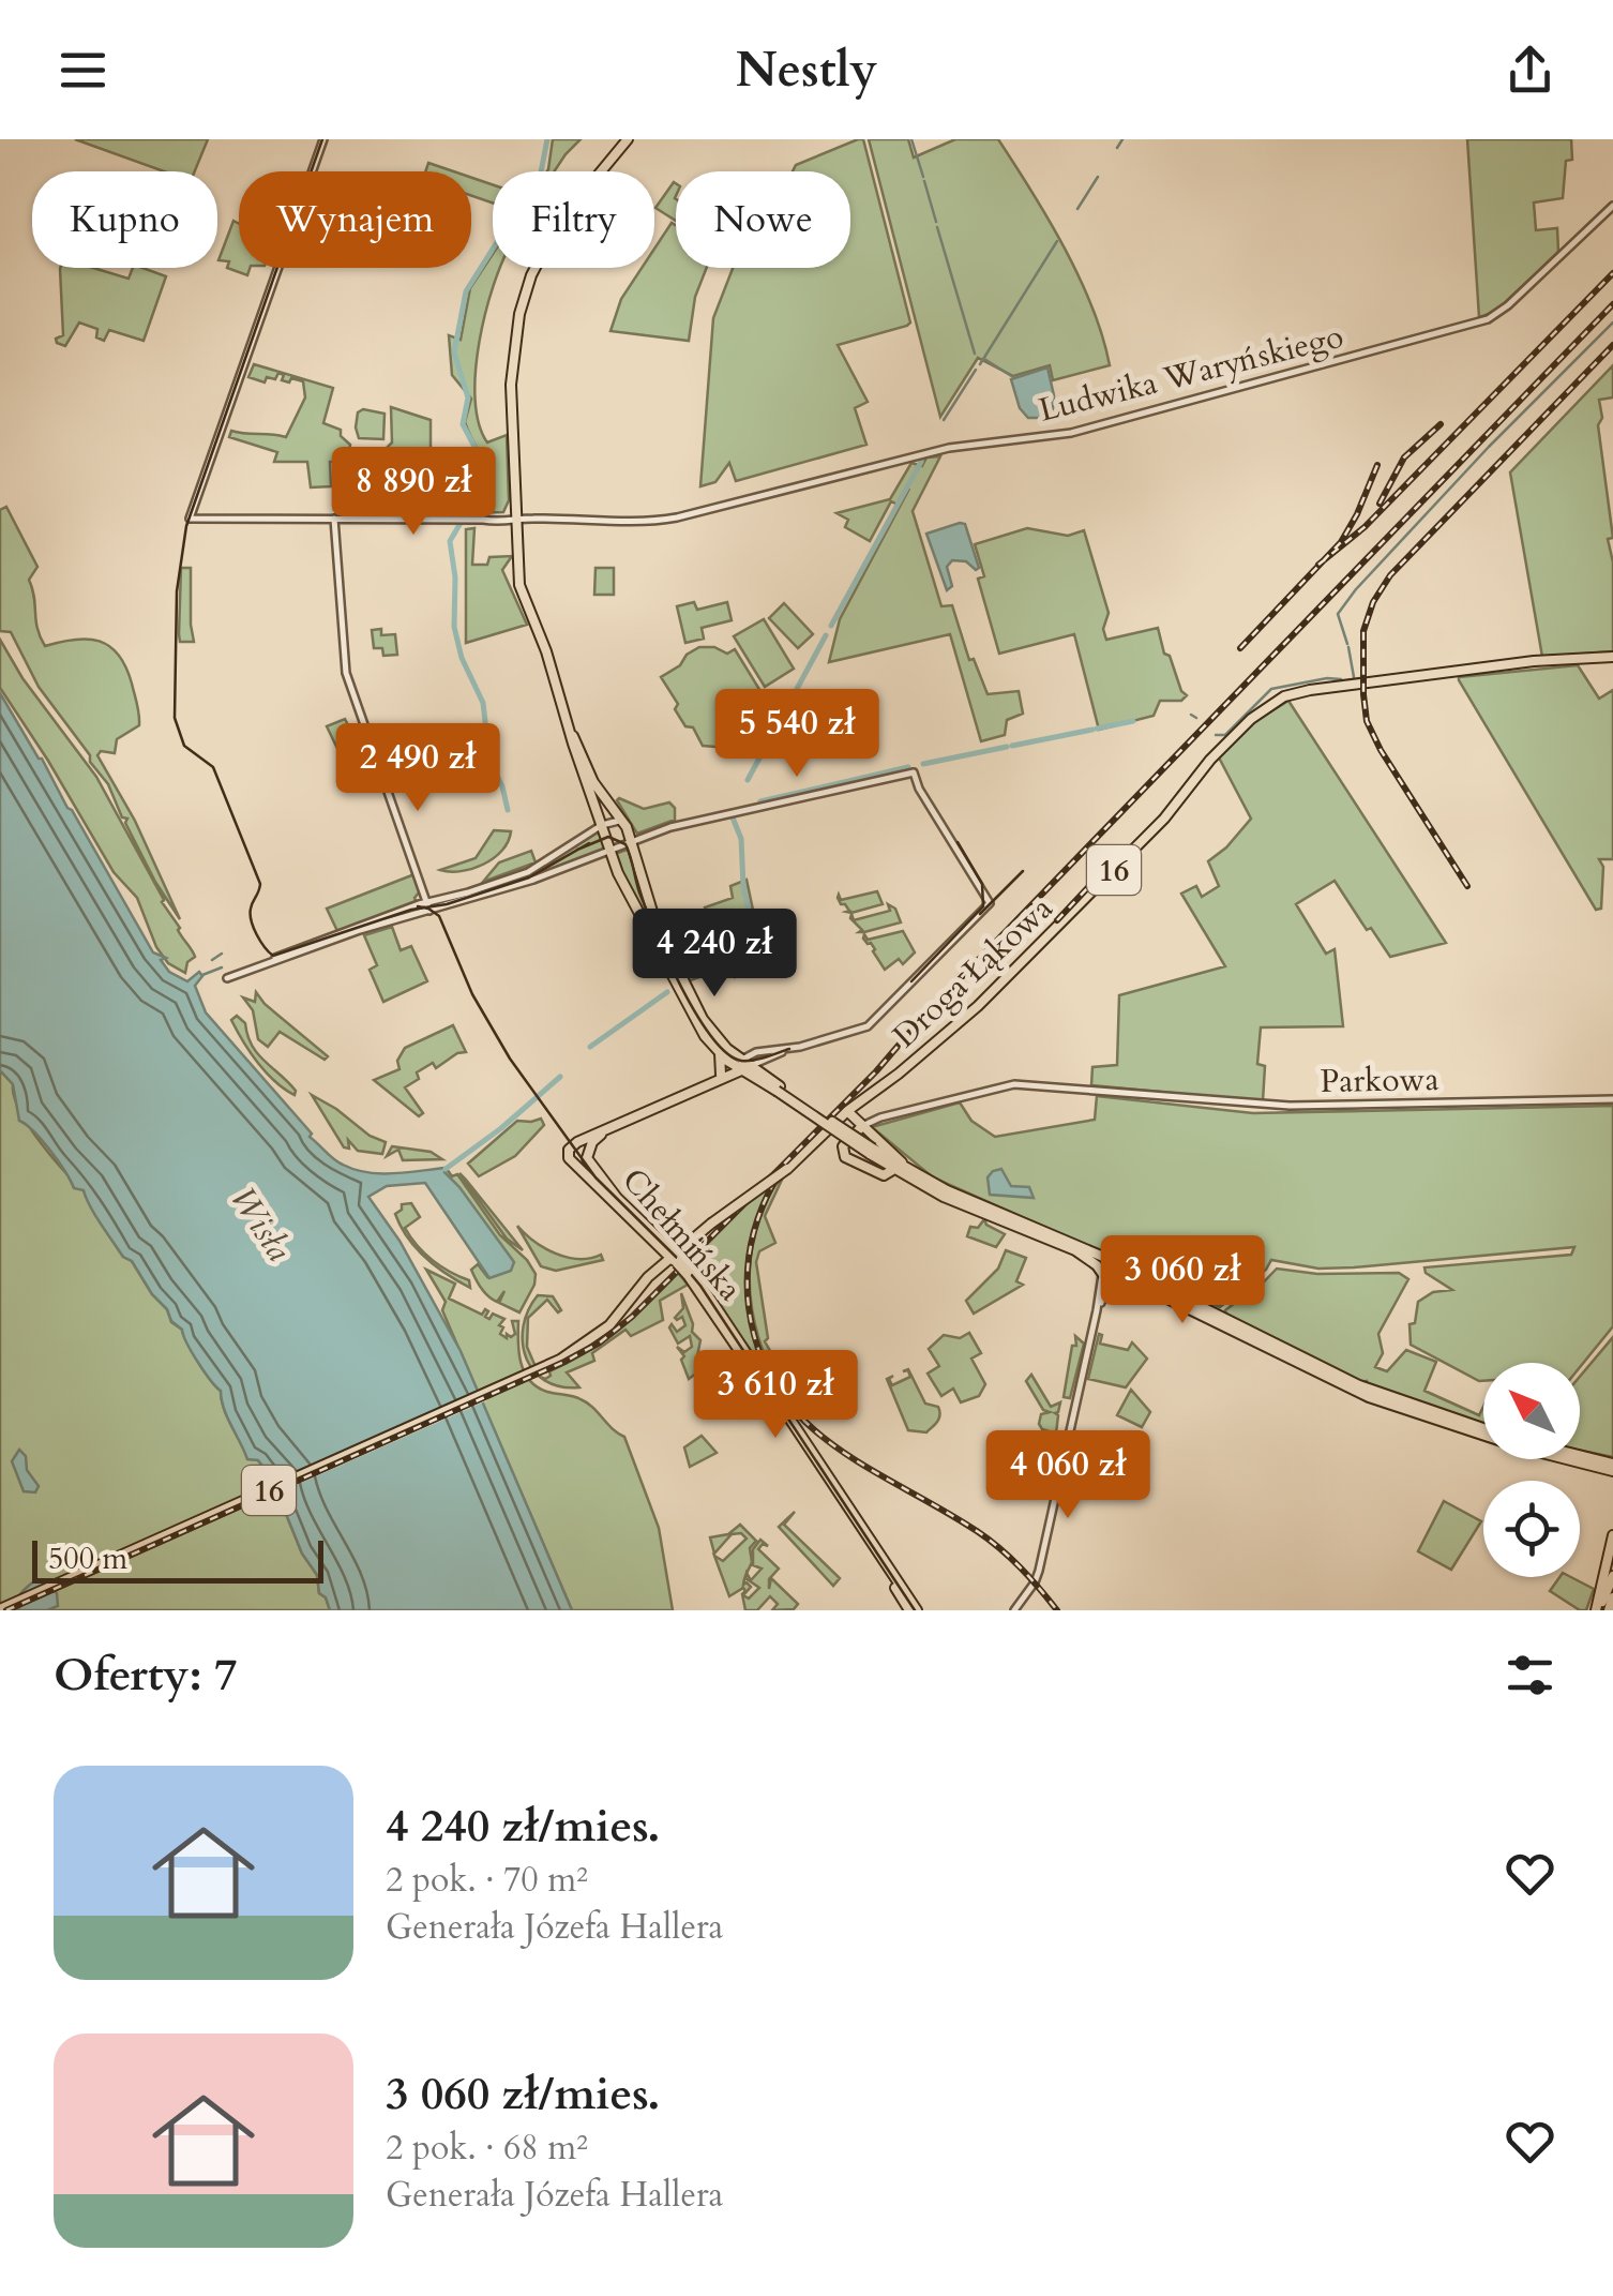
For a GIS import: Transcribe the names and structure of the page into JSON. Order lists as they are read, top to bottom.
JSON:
{
  "streets": {
    "main road": ["16", "Droga Łąkowa", "Chełmińska"],
    "street": ["Ludwika Waryńskiego", "Parkowa"]
  },
  "crossings": [
    ["16", "Droga Łąkowa"],
    ["16", "Chełmińska"],
    ["Droga Łąkowa", "Chełmińska"]
  ],
  "water": ["Wisła"],
  "scale_bar": "500 m",
  "north": "top left",
  "page": {
    "header": "Nestly",
    "chip": [
      "Kupno",
      "Wynajem",
      "Filtry",
      "Nowe"
    ],
    "price": [
      "8 890 zł",
      "5 540 zł",
      "2 490 zł",
      "4 240 zł",
      "3 060 zł",
      "3 610 zł",
      "4 060 zł"
    ],
    "scale": "500 m",
    "heading": "Oferty: 7",
    "list": [
      {
        "name": "4 240 zł/mies.",
        "note": "2 pok. · 70 m² · Generała Józefa Hallera"
      },
      {
        "name": "3 060 zł/mies.",
        "note": "2 pok. · 68 m² · Generała Józefa Hallera"
      }
    ]
  }
}
